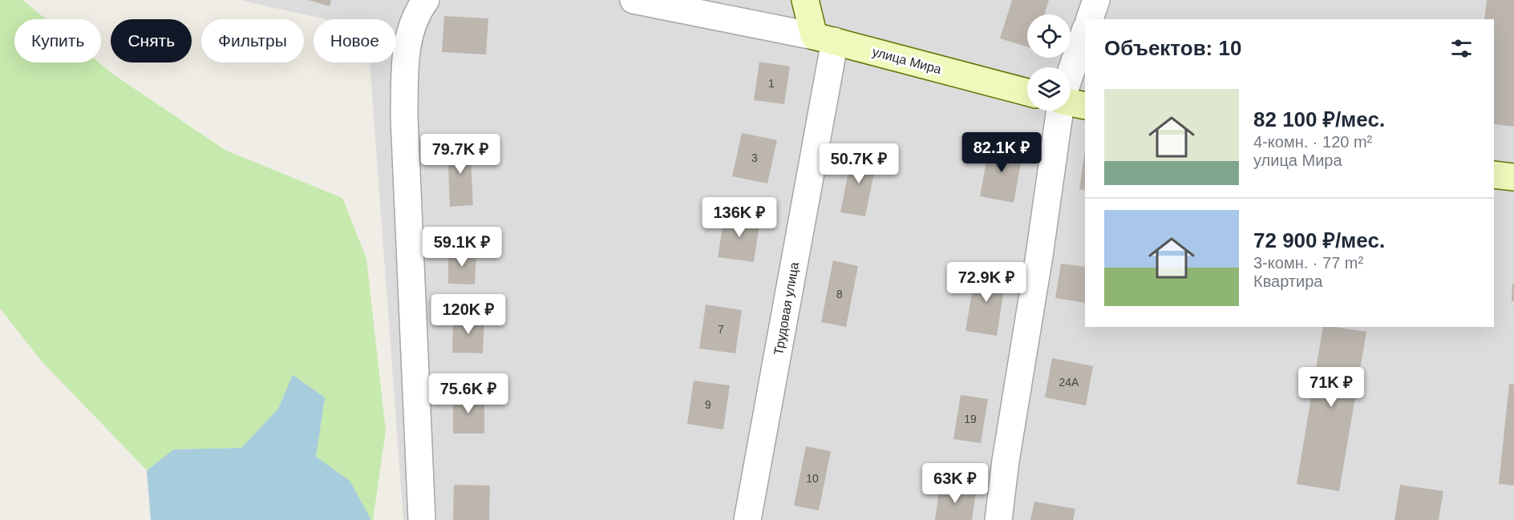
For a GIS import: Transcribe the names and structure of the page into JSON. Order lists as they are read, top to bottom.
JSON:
{
  "streets": {
    "street": ["улица Мира", "Трудовая улица"]
  },
  "crossings": [
    ["улица Мира", "Трудовая улица"]
  ],
  "house_numbers": [
    "1",
    "3",
    "8",
    "7",
    "24А",
    "9",
    "19",
    "10"
  ],
  "page": {
    "chip": [
      "Купить",
      "Снять",
      "Фильтры",
      "Новое"
    ],
    "heading": "Объектов: 10",
    "list": [
      {
        "name": "82 100 ₽/мес.",
        "note": "4-комн. · 120 m² · улица Мира"
      },
      {
        "name": "72 900 ₽/мес.",
        "note": "3-комн. · 77 m² · Квартира"
      }
    ],
    "price": [
      "82.1K ₽",
      "79.7K ₽",
      "50.7K ₽",
      "136K ₽",
      "59.1K ₽",
      "72.9K ₽",
      "120K ₽",
      "71K ₽",
      "75.6K ₽",
      "63K ₽"
    ]
  }
}
